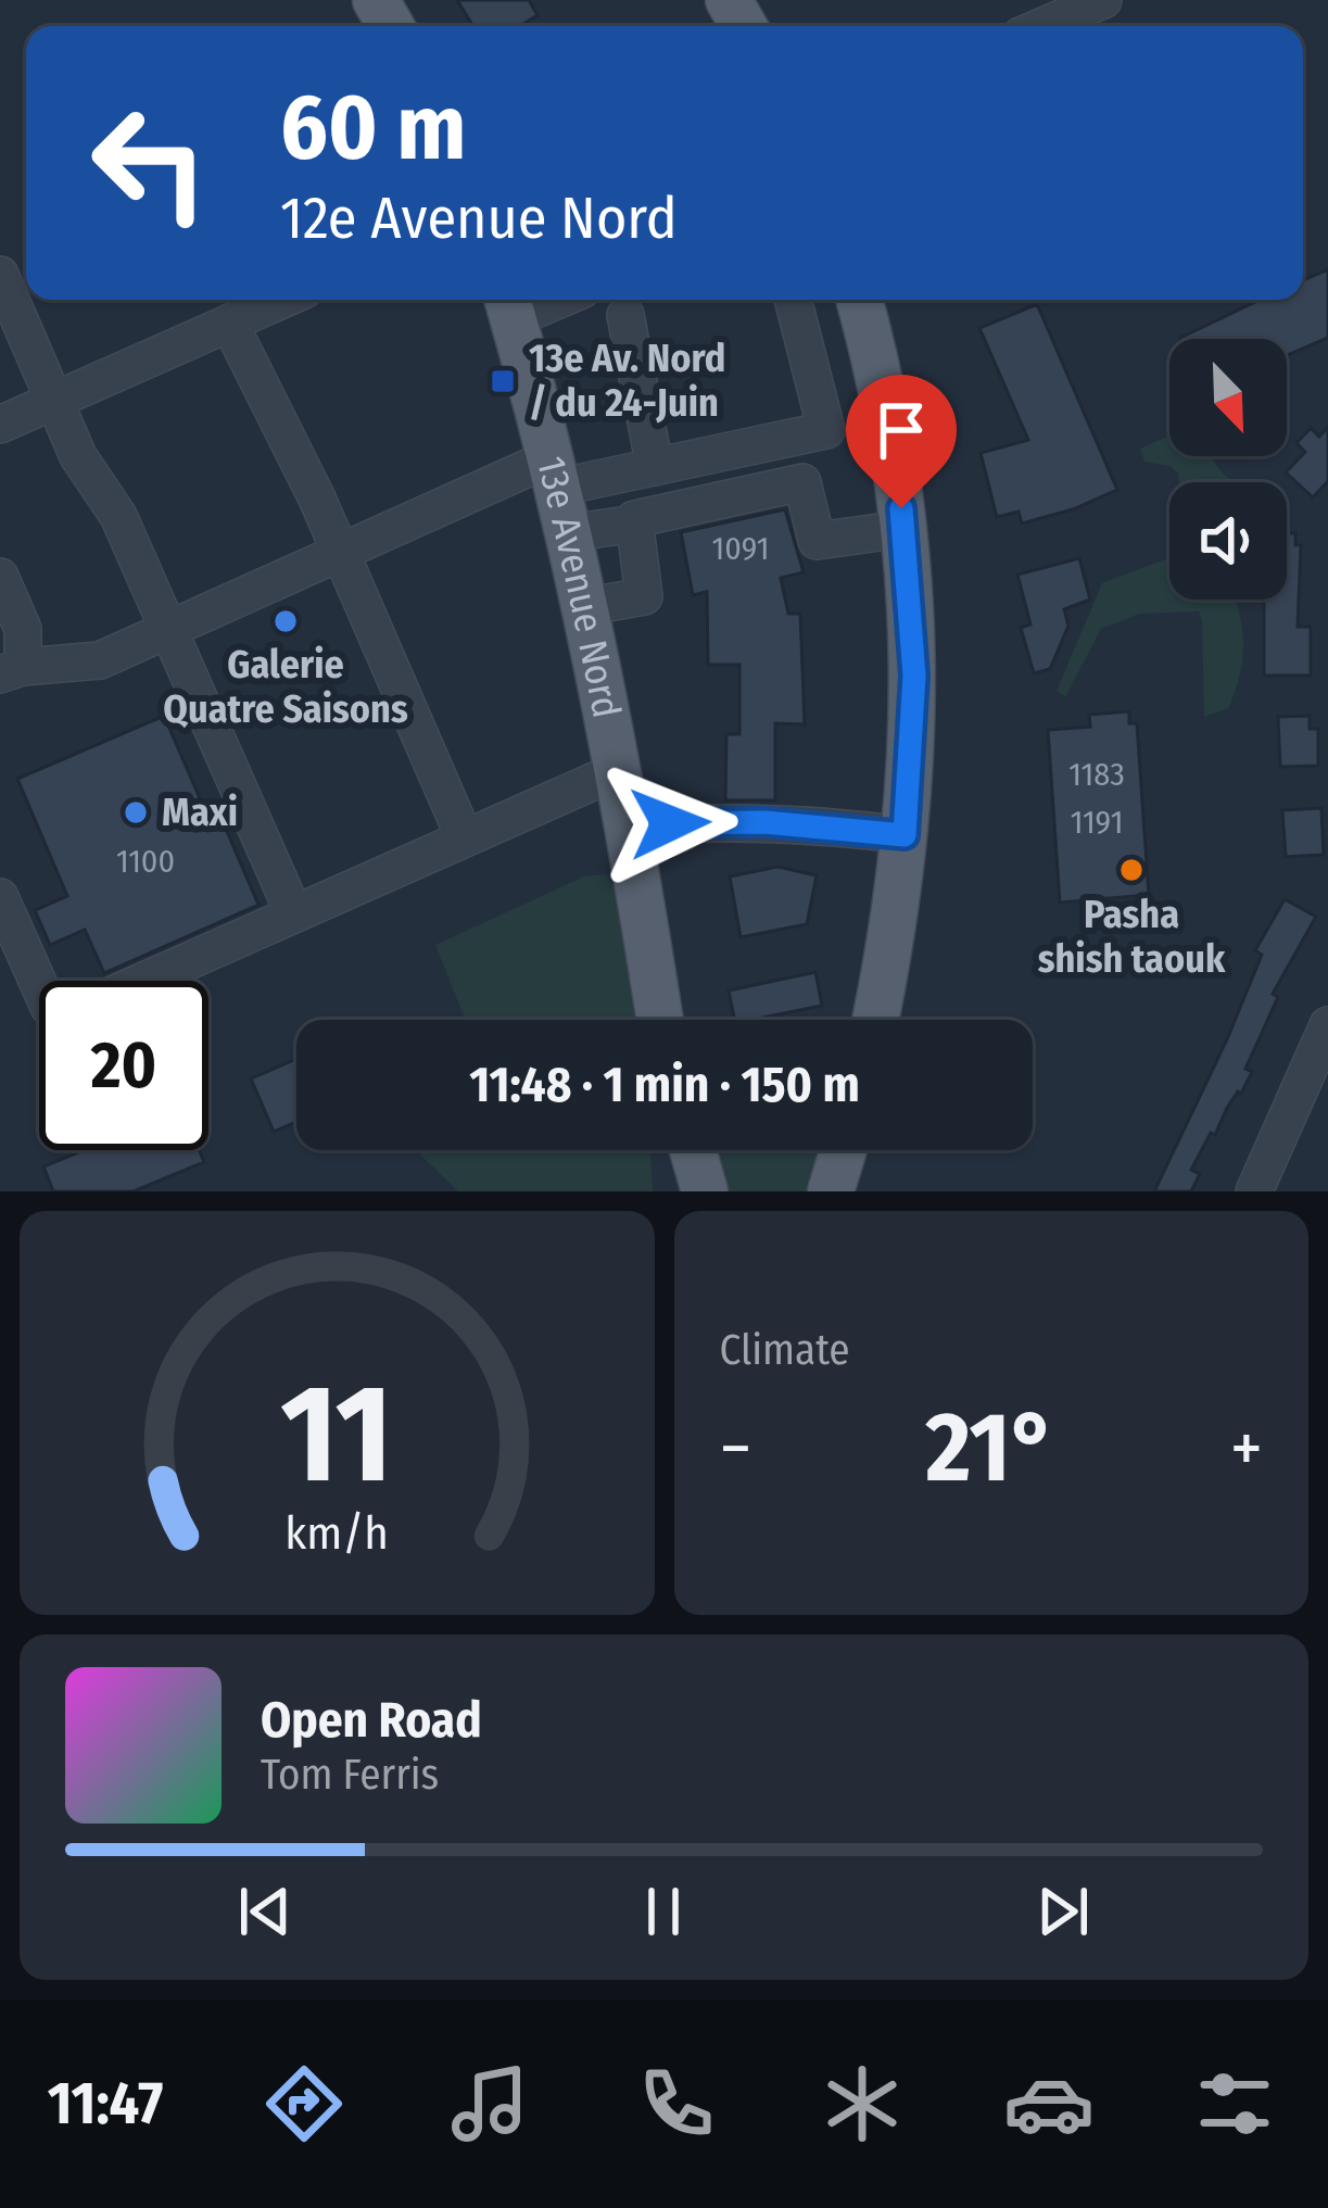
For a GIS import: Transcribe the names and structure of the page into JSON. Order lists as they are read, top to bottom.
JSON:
{
  "streets": {
    "main road": ["13e Avenue Nord"]
  },
  "places": {
    "transit": ["13e Av. Nord / du 24-Juin"],
    "other": ["Galerie Quatre Saisons", "Maxi", "Pasha shish taouk"]
  },
  "house_numbers": [
    "1091",
    "1183",
    "1191",
    "1100"
  ],
  "north": "bottom right",
  "page": {
    "turn": ["60 m", "12e Avenue Nord"],
    "limit": "20",
    "trip": "11:48 · 1 min · 150 m",
    "tile": "Climate",
    "heat": ["−", "21°", "+"],
    "song": ["Open Road", "Tom Ferris"],
    "tabs": "11:47",
    "gauge": ["11", "km/h"]
  }
}
